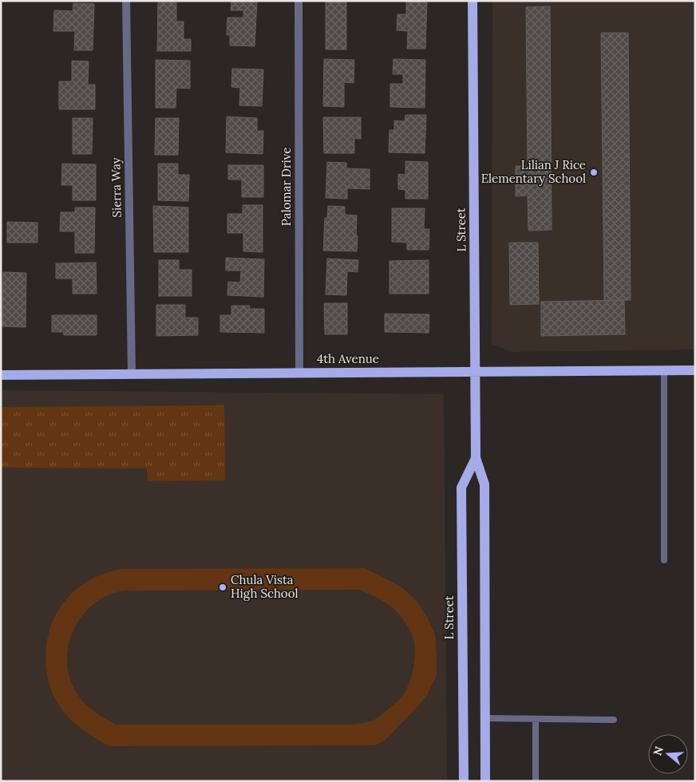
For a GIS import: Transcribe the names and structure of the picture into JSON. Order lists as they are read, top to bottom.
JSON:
{
  "streets": {
    "main road": ["L Street", "4th Avenue"],
    "street": ["Palomar Drive", "Sierra Way"]
  },
  "crossings": [
    ["Palomar Drive", "4th Avenue"],
    ["Sierra Way", "4th Avenue"],
    ["L Street", "4th Avenue"]
  ],
  "places": ["Lilian J Rice Elementary School", "Chula Vista High School"],
  "north": "left"
}
